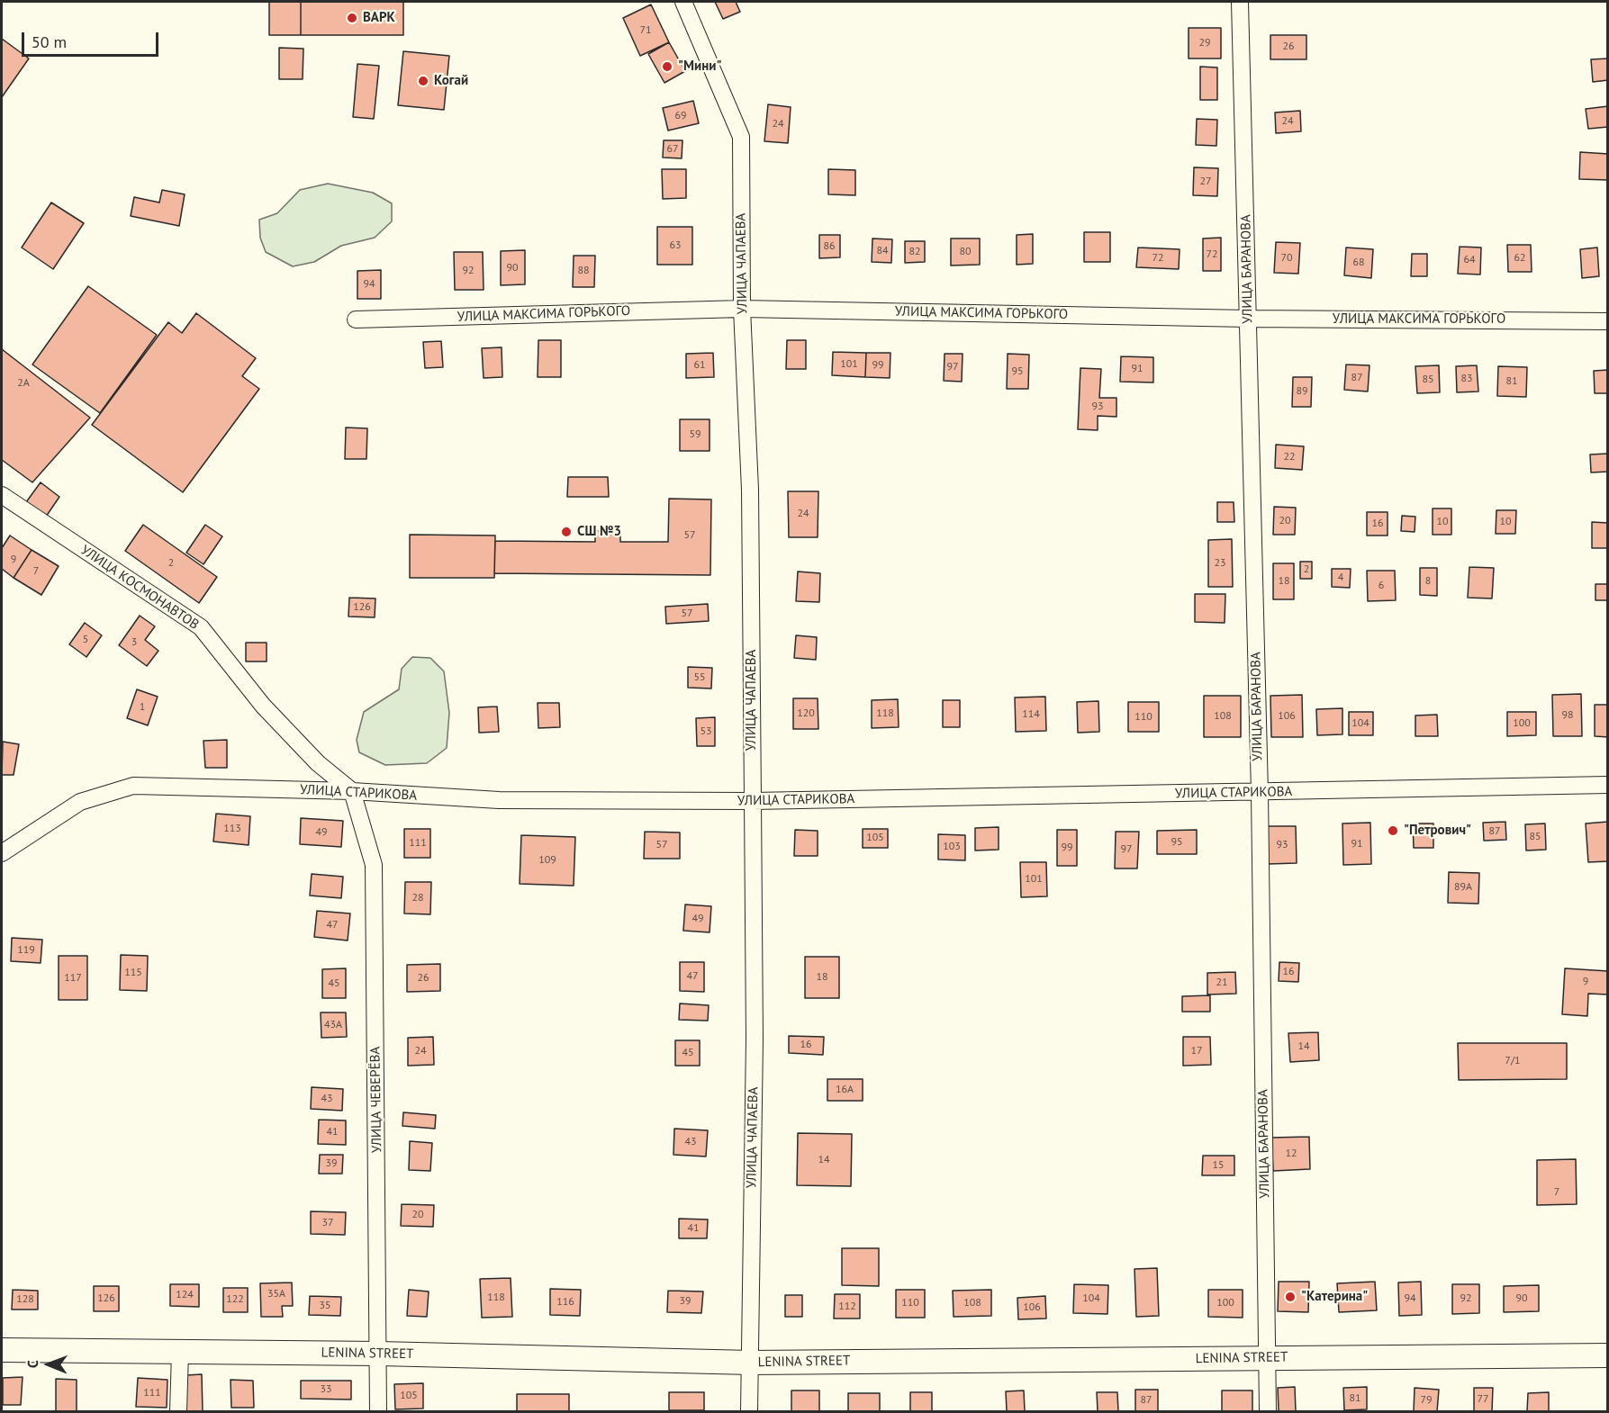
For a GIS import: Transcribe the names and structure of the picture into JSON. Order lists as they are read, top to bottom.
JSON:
{
  "streets": {
    "street": [
      "УЛИЦА ЧАПАЕВА",
      "УЛИЦА БАРАНОВА",
      "УЛИЦА МАКСИМА ГОРЬКОГО",
      "УЛИЦА КОСМОНАВТОВ",
      "УЛИЦА СТАРИКОВА",
      "УЛИЦА ЧЕВЕРЁВА",
      "LENINA STREET"
    ]
  },
  "crossings": [
    ["УЛИЦА ЧАПАЕВА", "УЛИЦА МАКСИМА ГОРЬКОГО"],
    ["УЛИЦА ЧАПАЕВА", "УЛИЦА СТАРИКОВА"],
    ["УЛИЦА ЧАПАЕВА", "LENINA STREET"],
    ["УЛИЦА БАРАНОВА", "УЛИЦА МАКСИМА ГОРЬКОГО"],
    ["УЛИЦА БАРАНОВА", "УЛИЦА СТАРИКОВА"],
    ["УЛИЦА БАРАНОВА", "LENINA STREET"],
    ["УЛИЦА КОСМОНАВТОВ", "УЛИЦА СТАРИКОВА"],
    ["УЛИЦА КОСМОНАВТОВ", "УЛИЦА ЧЕВЕРЁВА"],
    ["УЛИЦА СТАРИКОВА", "УЛИЦА ЧЕВЕРЁВА"],
    ["УЛИЦА ЧЕВЕРЁВА", "LENINA STREET"]
  ],
  "places": [
    "ВАРК",
    "\"Мини\"",
    "Когай",
    "СШ №3",
    "\"Петрович\"",
    "\"Катерина\""
  ],
  "house_numbers": [
    "71",
    "29",
    "26",
    "69",
    "24",
    "24",
    "67",
    "27",
    "63",
    "86",
    "84",
    "82",
    "80",
    "72",
    "72",
    "70",
    "62",
    "64",
    "68",
    "90",
    "92",
    "88",
    "94",
    "101",
    "61",
    "99",
    "97",
    "91",
    "95",
    "87",
    "83",
    "85",
    "81",
    "2А",
    "89",
    "93",
    "59",
    "22",
    "24",
    "20",
    "10",
    "10",
    "16",
    "57",
    "9",
    "2",
    "23",
    "2",
    "7",
    "4",
    "18",
    "8",
    "6",
    "126",
    "57",
    "5",
    "3",
    "55",
    "1",
    "120",
    "118",
    "114",
    "98",
    "108",
    "106",
    "110",
    "104",
    "100",
    "53",
    "113",
    "87",
    "49",
    "85",
    "105",
    "95",
    "111",
    "91",
    "57",
    "93",
    "103",
    "99",
    "97",
    "109",
    "101",
    "89А",
    "28",
    "49",
    "47",
    "119",
    "16",
    "115",
    "47",
    "18",
    "117",
    "26",
    "9",
    "21",
    "45",
    "43А",
    "16",
    "14",
    "24",
    "17",
    "45",
    "7/1",
    "16А",
    "43",
    "41",
    "43",
    "12",
    "14",
    "39",
    "15",
    "7",
    "20",
    "37",
    "41",
    "35А",
    "124",
    "118",
    "126",
    "104",
    "94",
    "92",
    "90",
    "128",
    "122",
    "39",
    "116",
    "110",
    "108",
    "100",
    "35",
    "112",
    "106",
    "33",
    "111",
    "105",
    "81",
    "77",
    "87",
    "79"
  ],
  "scale_bar": "50 m",
  "north": "left"
}
